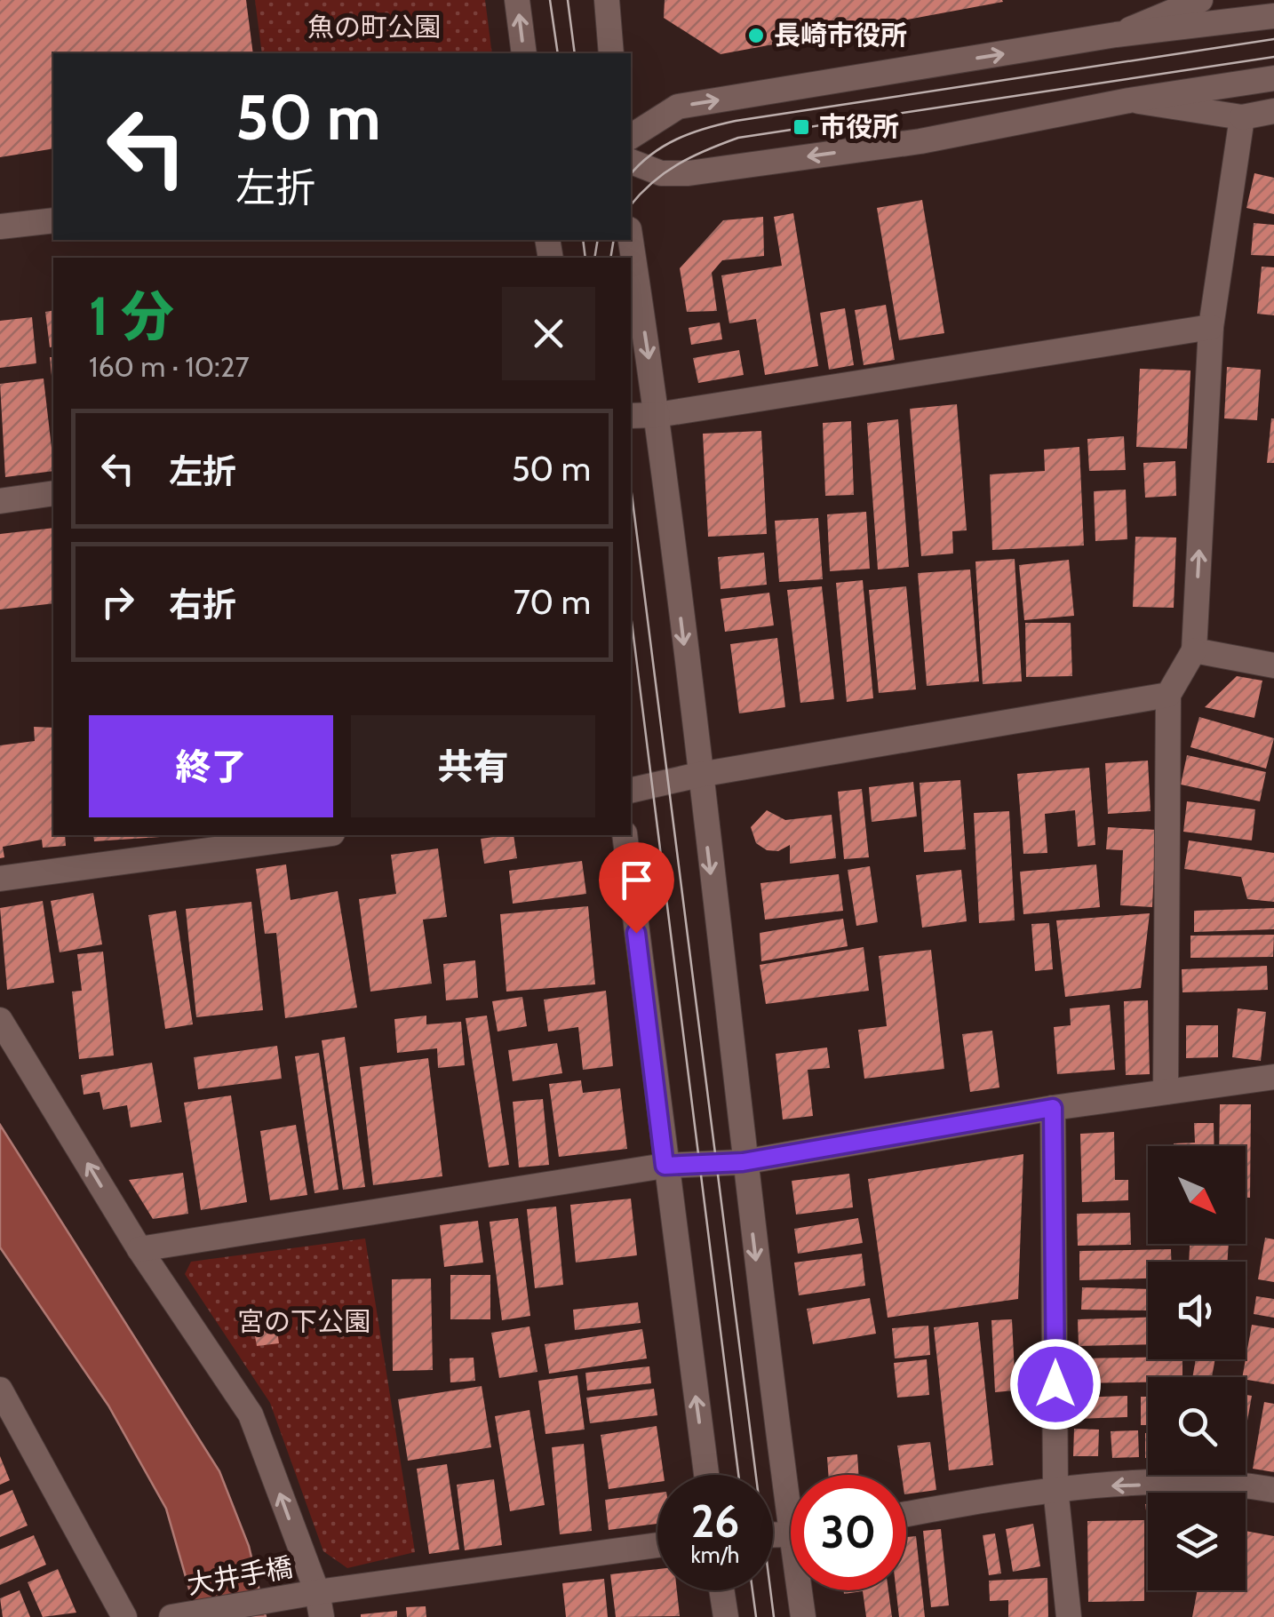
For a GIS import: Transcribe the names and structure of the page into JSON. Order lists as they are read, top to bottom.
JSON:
{
  "streets": {
    "street": ["大井手橋"]
  },
  "parks": ["魚の町公園", "宮の下公園"],
  "places": {
    "other": ["長崎市役所"],
    "transit": ["市役所"]
  },
  "north": "bottom right",
  "page": {
    "turn": ["50 m", "左折"],
    "heading": ["1 分", "160 m · 10:27"],
    "list": [
      {
        "name": "左折",
        "value": "50 m"
      },
      {
        "name": "右折",
        "value": "70 m"
      }
    ],
    "buttons": ["終了", "共有"],
    "speed": "26 km/h",
    "limit": "30"
  }
}
